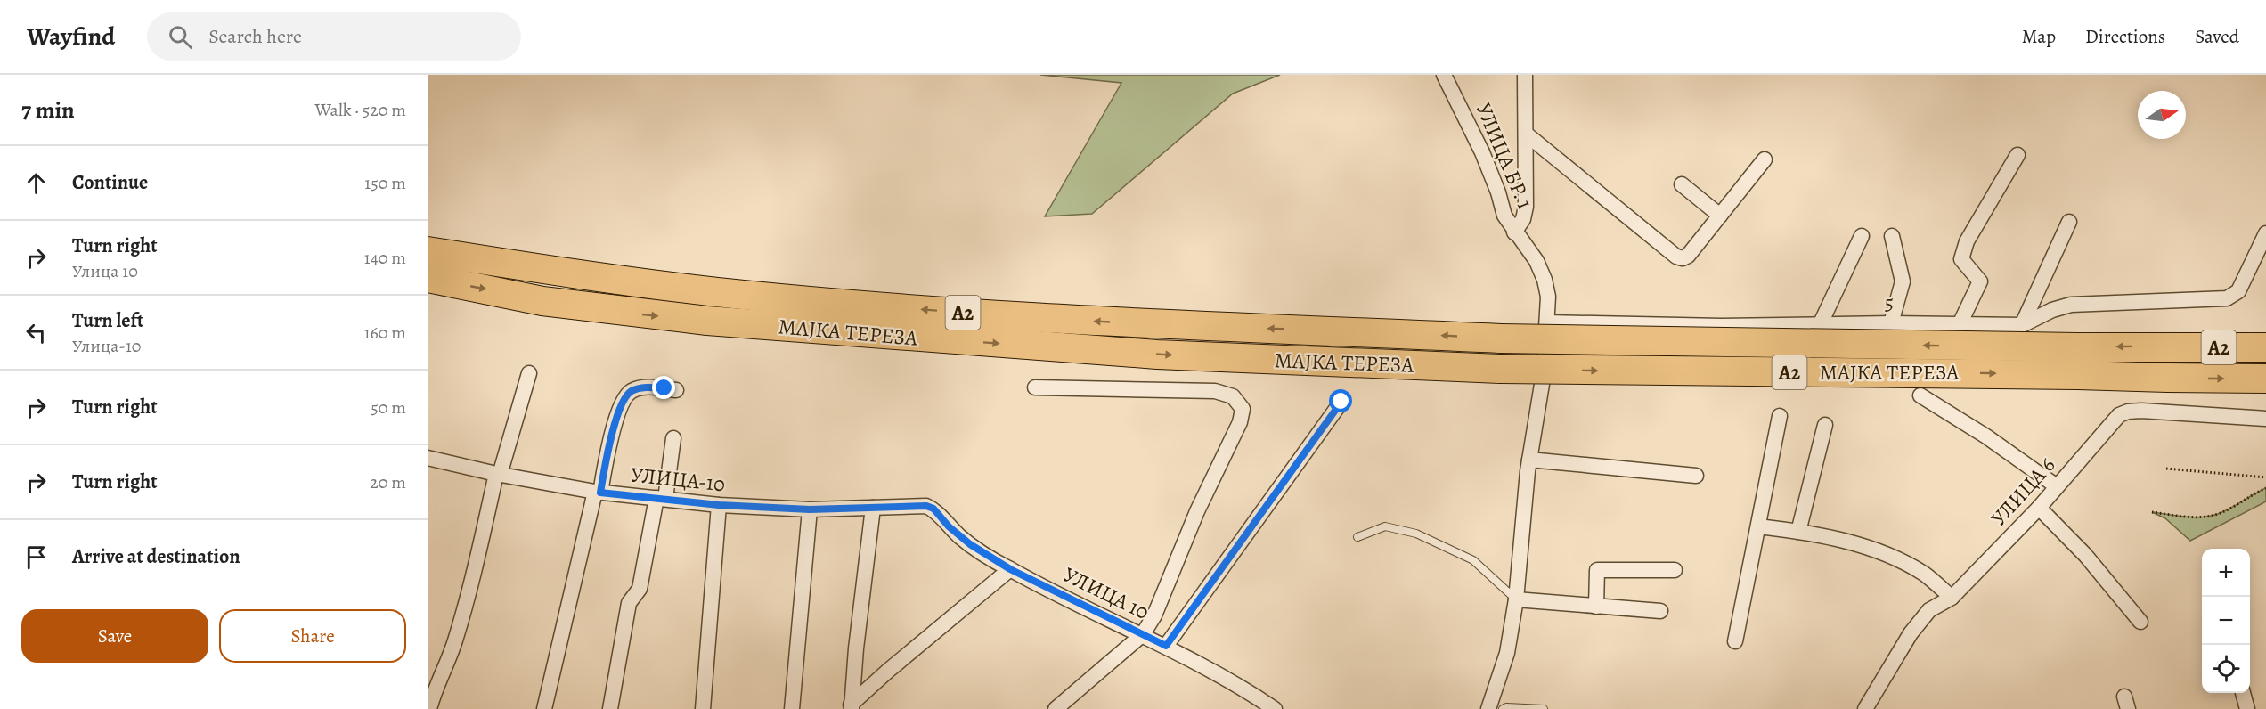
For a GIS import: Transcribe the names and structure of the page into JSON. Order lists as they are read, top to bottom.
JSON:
{
  "streets": {
    "highway": ["A2", "МАЈКА ТЕРЕЗА"],
    "street": [
      "УЛИЦА БР. 1",
      "5",
      "УЛИЦА-10",
      "УЛИЦА 6",
      "УЛИЦА 10"
    ]
  },
  "crossings": [
    ["УЛИЦА БР. 1", "5"],
    ["УЛИЦА-10", "УЛИЦА 10"]
  ],
  "north": "right",
  "page": {
    "header": "Wayfind",
    "search": "Search here",
    "nav": ["Map", "Directions", "Saved"],
    "heading": ["7 min", "Walk · 520 m"],
    "list": [
      ["Continue", "150 m"],
      ["Turn right", "Улица 10", "140 m"],
      ["Turn left", "Улица-10", "160 m"],
      ["Turn right", "50 m"],
      ["Turn right", "20 m"],
      "Arrive at destination"
    ],
    "map_buttons": ["+", "−"],
    "buttons": ["Save", "Share"]
  }
}
